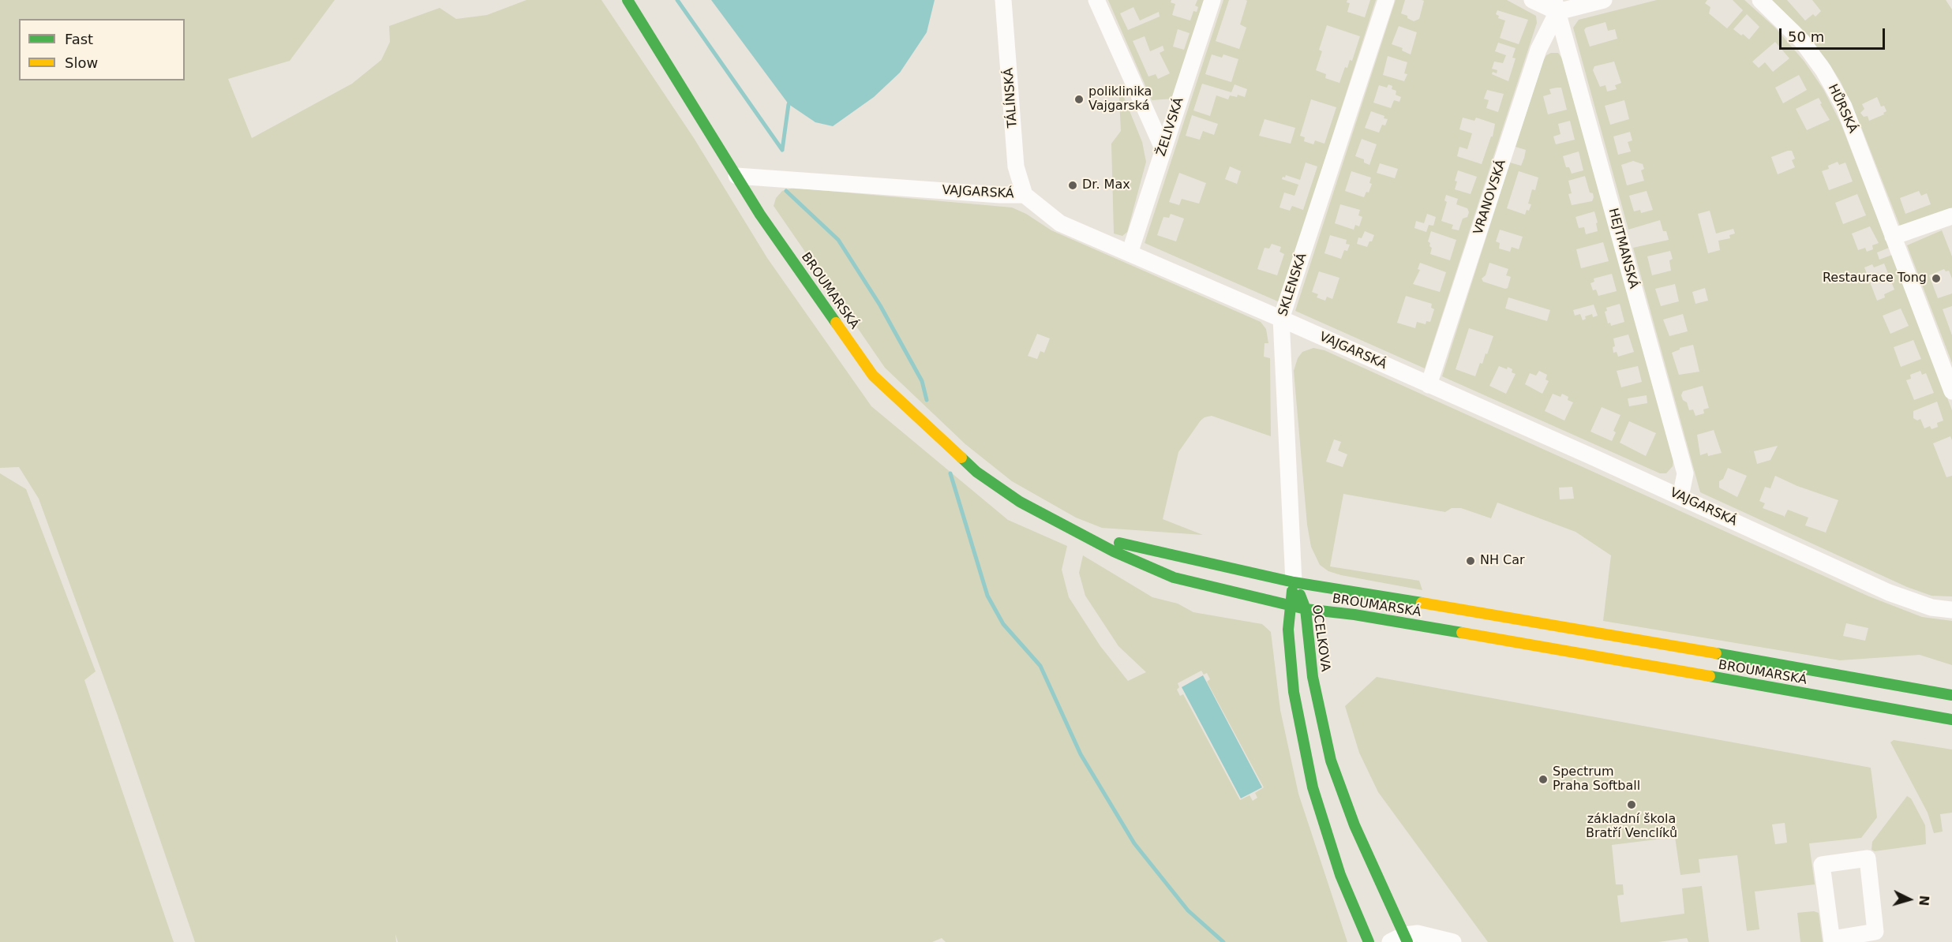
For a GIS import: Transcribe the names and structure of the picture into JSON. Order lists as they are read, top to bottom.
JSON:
{
  "streets": {
    "street": [
      "TÁLÍNSKÁ",
      "HŮRSKÁ",
      "ŽELIVSKÁ",
      "VAJGARSKÁ",
      "VRANOVSKÁ",
      "HEJTMANSKÁ",
      "SKLENSKÁ",
      "BROUMARSKÁ",
      "OCELKOVA"
    ]
  },
  "crossings": [
    ["TÁLÍNSKÁ", "VAJGARSKÁ"],
    ["ŽELIVSKÁ", "VAJGARSKÁ"],
    ["VAJGARSKÁ", "VRANOVSKÁ"],
    ["VAJGARSKÁ", "HEJTMANSKÁ"],
    ["VAJGARSKÁ", "SKLENSKÁ"],
    ["VAJGARSKÁ", "BROUMARSKÁ"],
    ["VRANOVSKÁ", "HEJTMANSKÁ"],
    ["SKLENSKÁ", "BROUMARSKÁ"],
    ["SKLENSKÁ", "OCELKOVA"],
    ["BROUMARSKÁ", "OCELKOVA"]
  ],
  "places": [
    "poliklinika Vajgarská",
    "Dr. Max",
    "Restaurace Tong",
    "NH Car",
    "Spectrum Praha Softball",
    "základní škola Bratří Venclíků"
  ],
  "legend": ["Fast", "Slow"],
  "scale_bar": "50 m",
  "north": "right"
}
